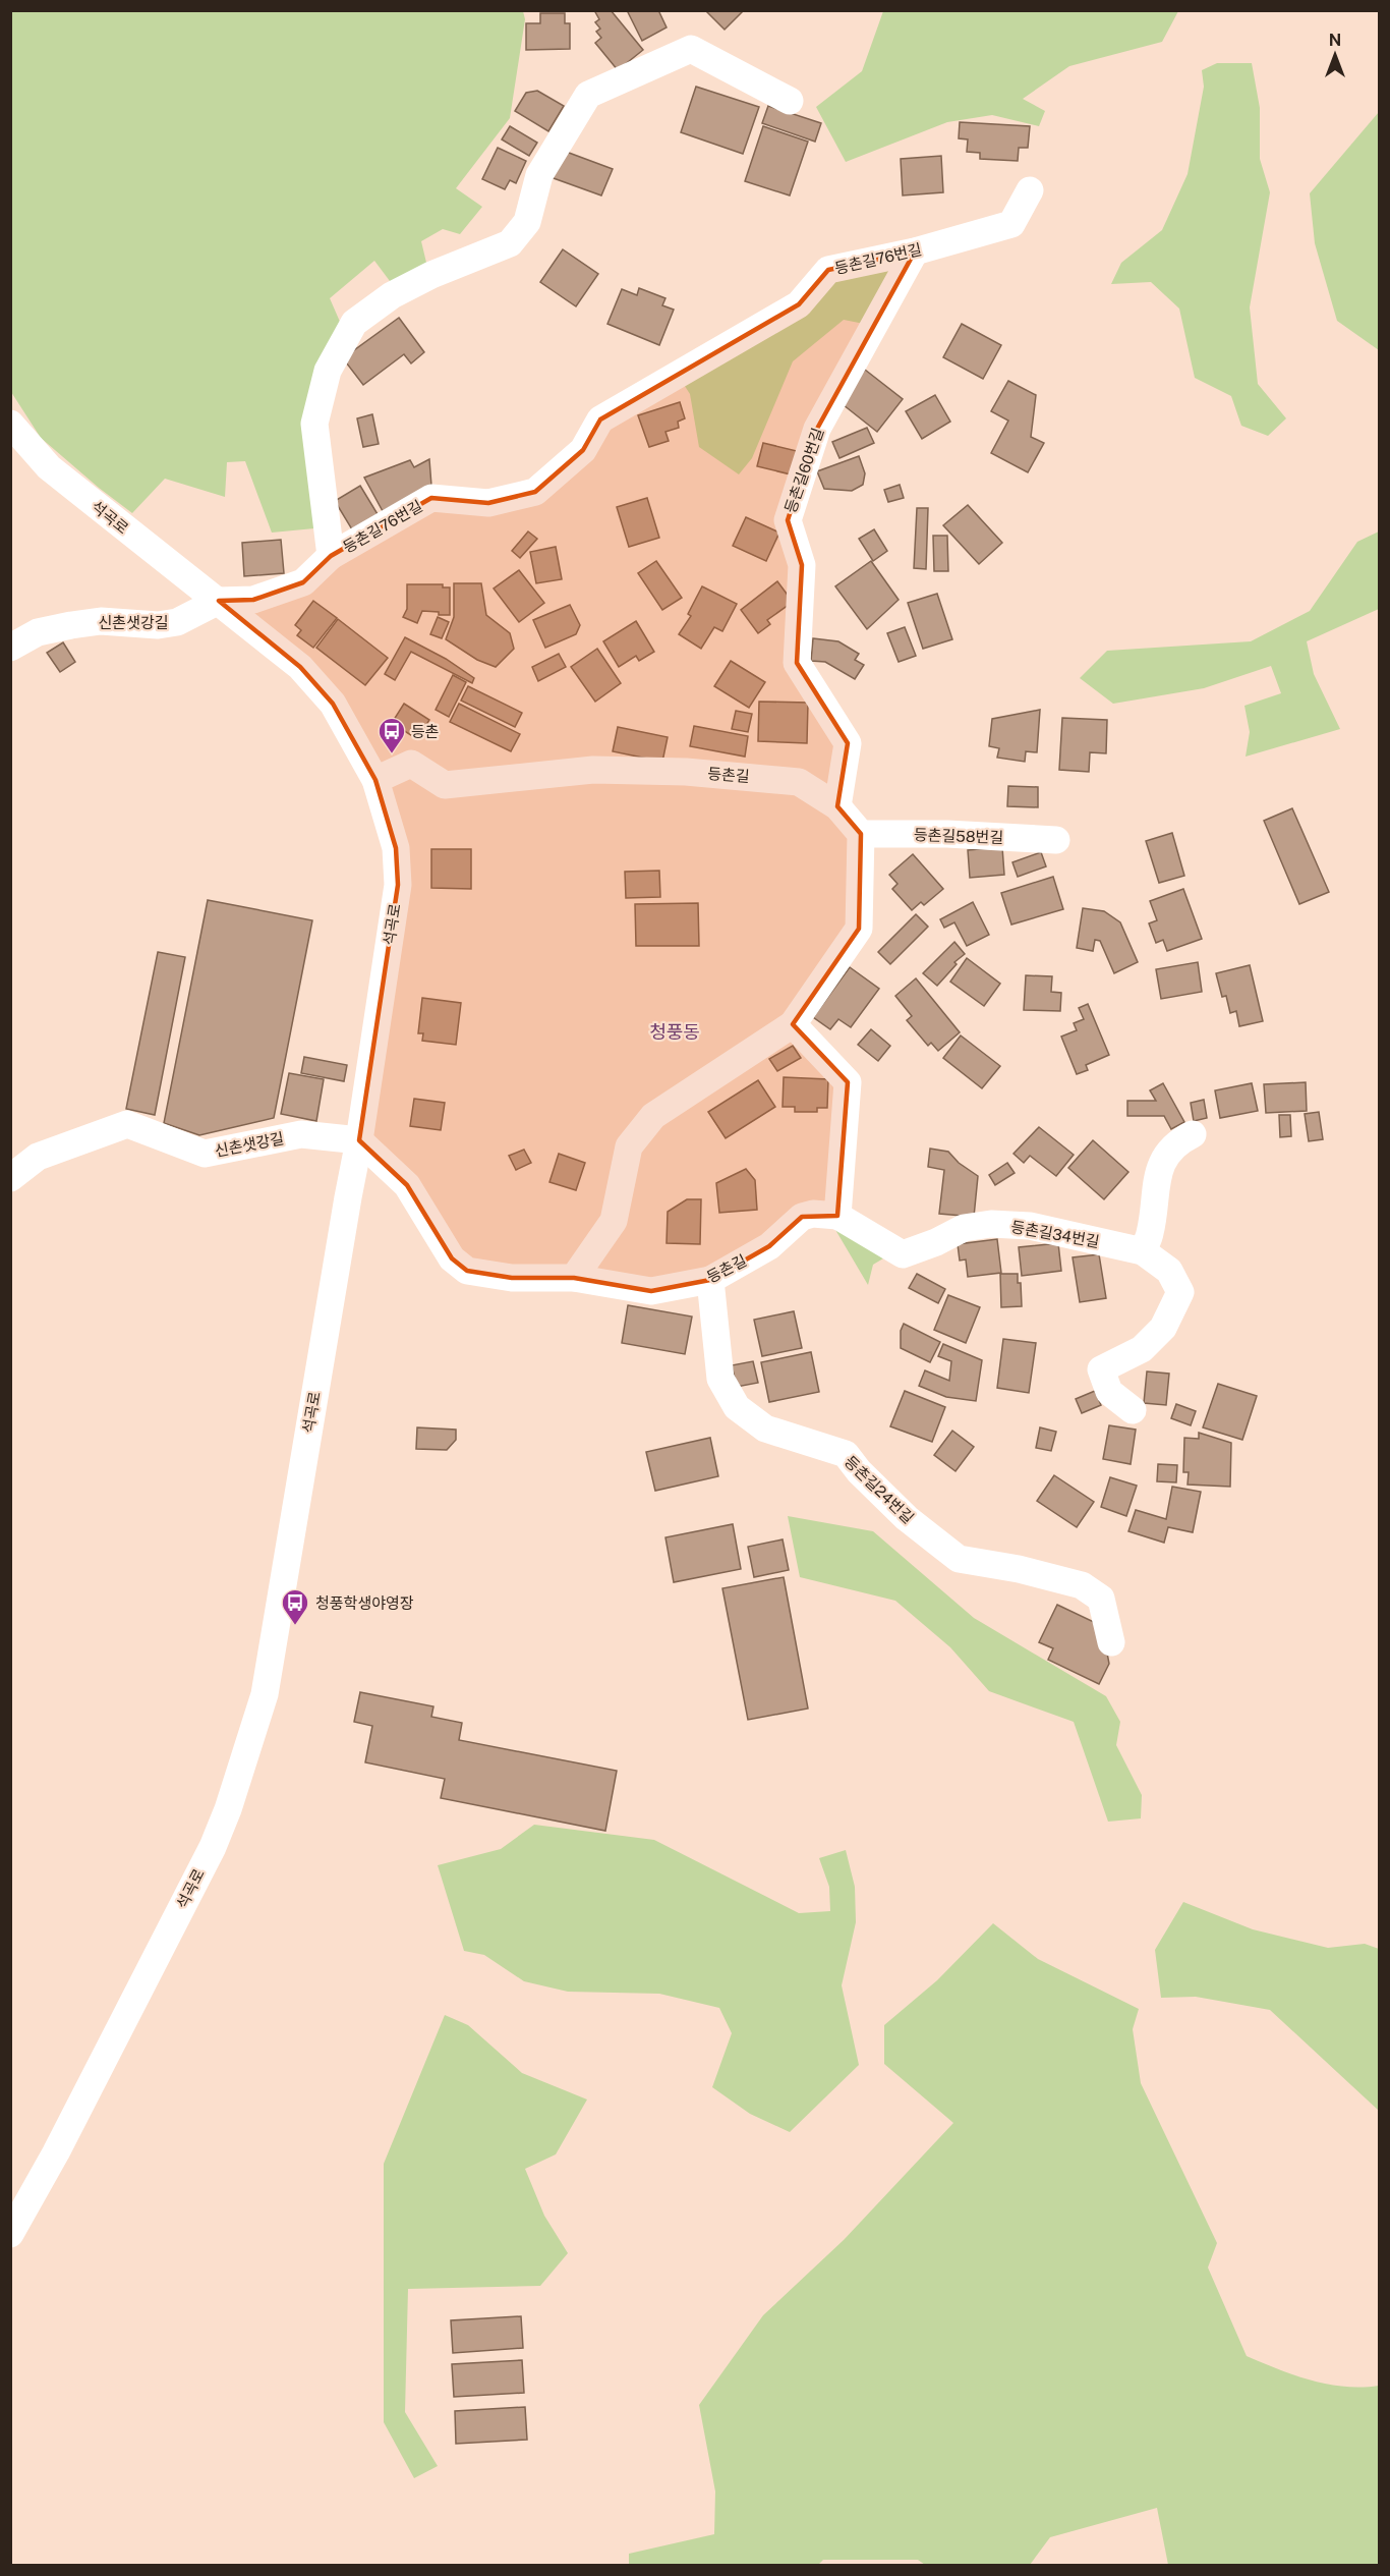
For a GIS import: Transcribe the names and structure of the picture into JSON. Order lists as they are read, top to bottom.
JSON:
{
  "streets": {
    "street": [
      "등촌길76번길",
      "등촌길60번길",
      "석곡로",
      "신촌샛강길",
      "등촌길",
      "등촌길58번길",
      "등촌길34번길",
      "등촌길24번길"
    ]
  },
  "crossings": [
    ["등촌길76번길", "등촌길60번길"],
    ["등촌길60번길", "등촌길"],
    ["석곡로", "신촌샛강길"],
    ["석곡로", "등촌길"],
    ["신촌샛강길", "등촌길"],
    ["등촌길", "등촌길58번길"],
    ["등촌길", "등촌길34번길"],
    ["등촌길", "등촌길24번길"]
  ],
  "districts": ["청풍동"],
  "places": {
    "bus stop": ["등촌", "청풍학생야영장"]
  },
  "north": "top"
}
